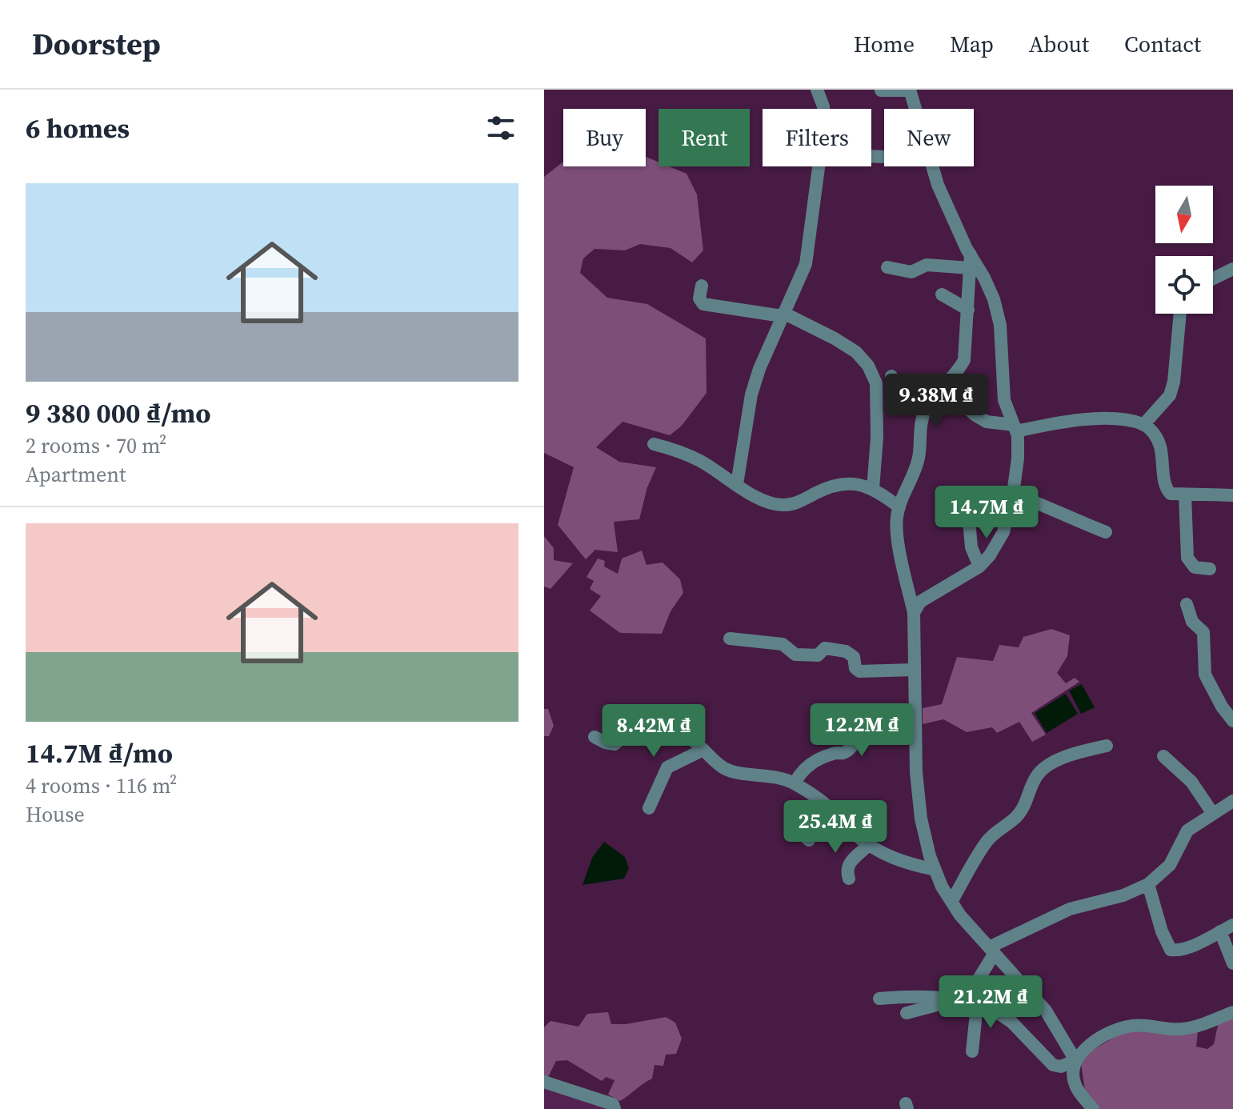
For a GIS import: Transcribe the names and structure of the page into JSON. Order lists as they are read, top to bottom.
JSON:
{
  "north": "bottom",
  "page": {
    "header": "Doorstep",
    "nav": [
      "Home",
      "Map",
      "About",
      "Contact"
    ],
    "heading": "6 homes",
    "chip": [
      "Buy",
      "Rent",
      "Filters",
      "New"
    ],
    "list": [
      {
        "name": "9 380 000 ₫/mo",
        "note": "2 rooms · 70 m² · Apartment"
      },
      {
        "name": "14.7M ₫/mo",
        "note": "4 rooms · 116 m² · House"
      }
    ],
    "price": [
      "9.38M ₫",
      "14.7M ₫",
      "12.2M ₫",
      "8.42M ₫",
      "25.4M ₫",
      "21.2M ₫"
    ]
  }
}
